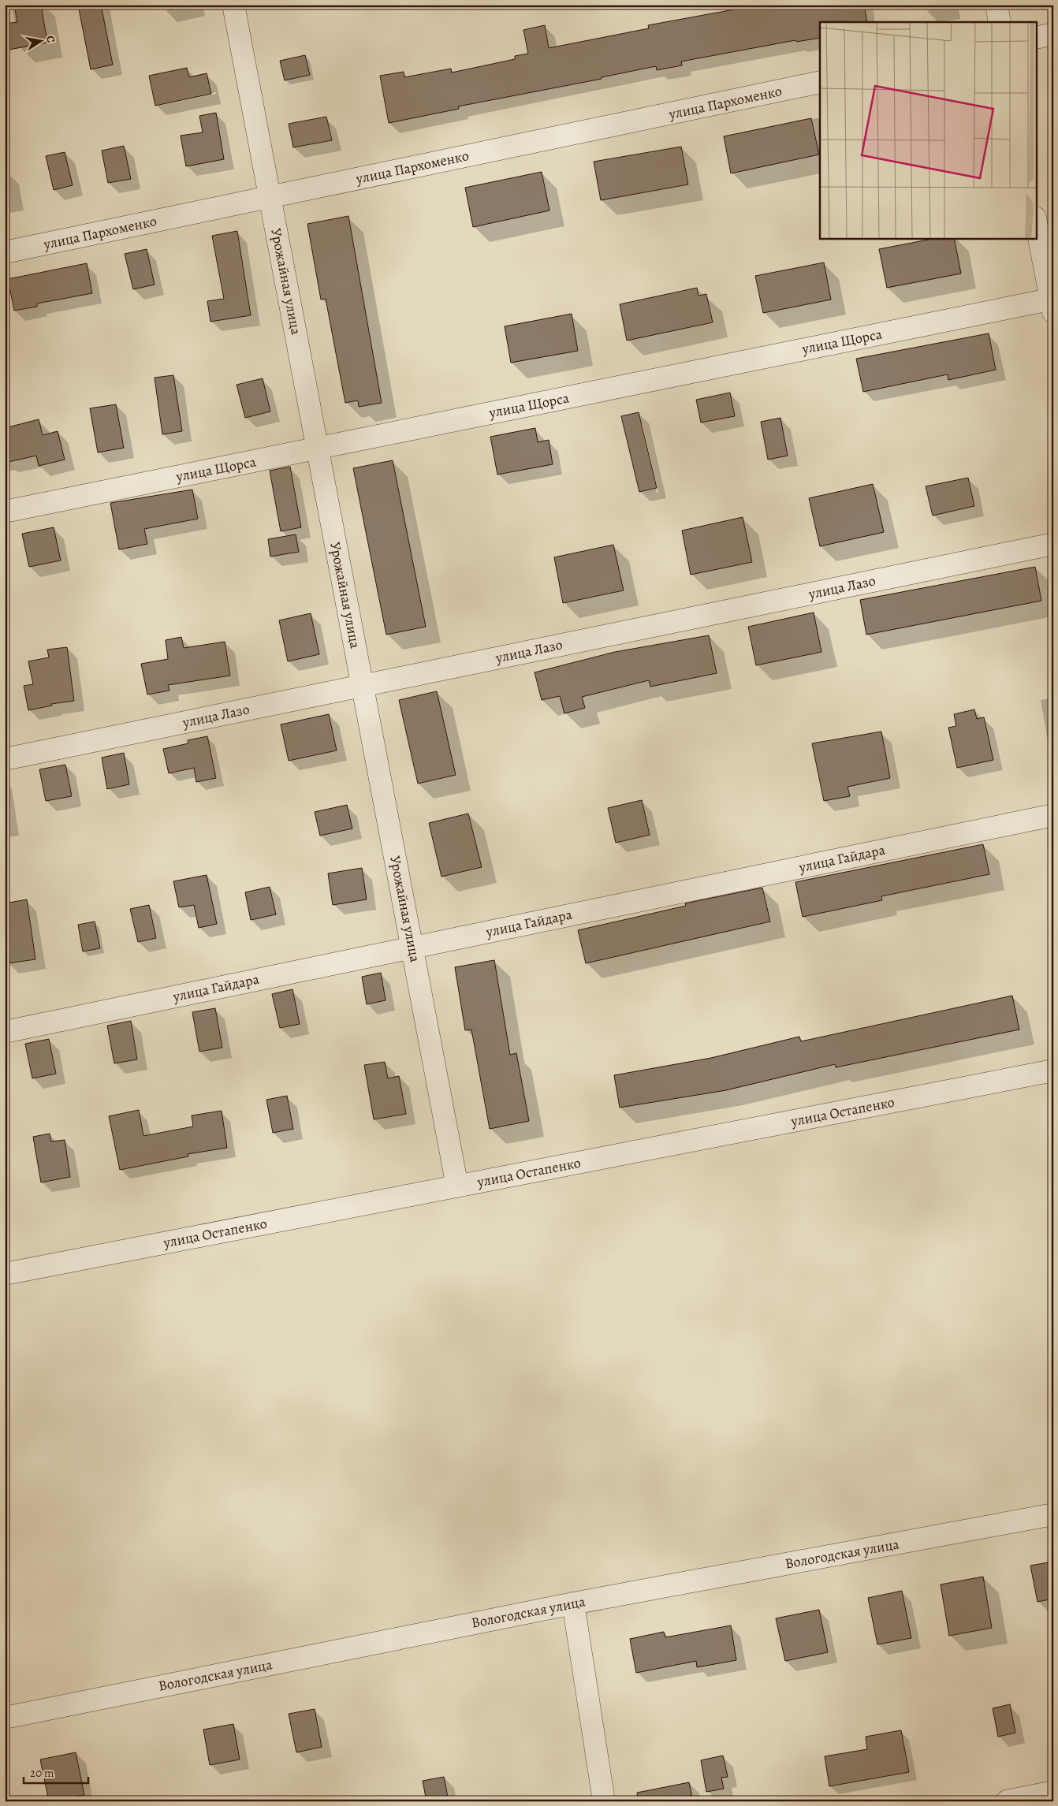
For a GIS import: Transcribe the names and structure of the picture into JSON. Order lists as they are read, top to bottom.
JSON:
{
  "streets": {
    "street": [
      "улица Пархоменко",
      "Урожайная улица",
      "улица Щорса",
      "улица Лазо",
      "улица Гайдара",
      "улица Остапенко",
      "Вологодская улица"
    ]
  },
  "crossings": [
    ["улица Пархоменко", "Урожайная улица"],
    ["Урожайная улица", "улица Щорса"],
    ["Урожайная улица", "улица Лазо"],
    ["Урожайная улица", "улица Гайдара"],
    ["Урожайная улица", "улица Остапенко"]
  ],
  "scale_bar": "20 m",
  "north": "right"
}
